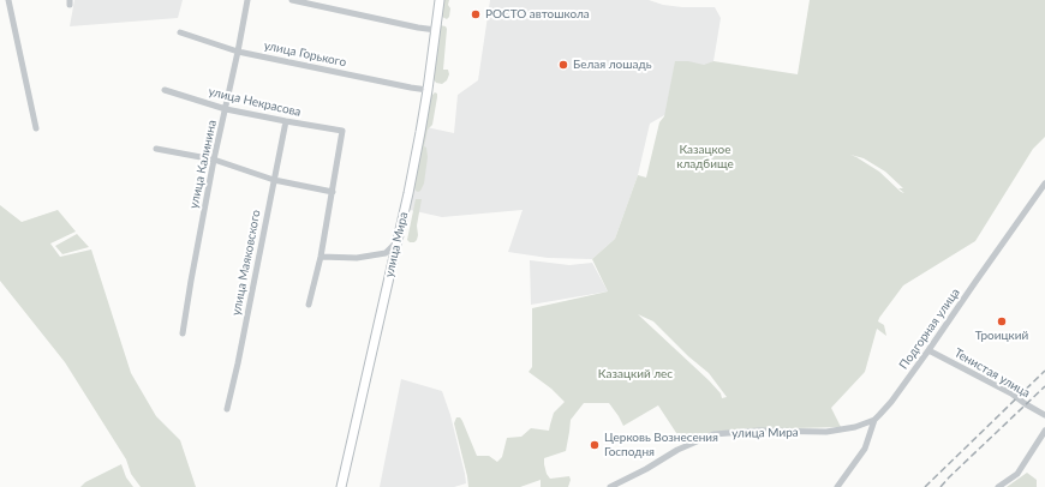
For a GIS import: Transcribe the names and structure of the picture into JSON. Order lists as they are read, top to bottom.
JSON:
{
  "streets": {
    "main road": ["улица Мира"],
    "street": [
      "улица Горького",
      "улица Некрасова",
      "улица Калинина",
      "улица Маяковского",
      "Подгорная улица",
      "Тенистая улица"
    ]
  },
  "crossings": [
    ["улица Горького", "улица Калинина"],
    ["улица Горького", "улица Мира"],
    ["улица Некрасова", "улица Калинина"],
    ["улица Некрасова", "улица Маяковского"],
    ["улица Мира", "Подгорная улица"],
    ["Подгорная улица", "Тенистая улица"]
  ],
  "parks": ["Казацкое кладбище", "Казацкий лес"],
  "places": [
    "РОСТО автошкола",
    "Белая лошадь",
    "Троицкий",
    "Церковь Вознесения Господня"
  ]
}
